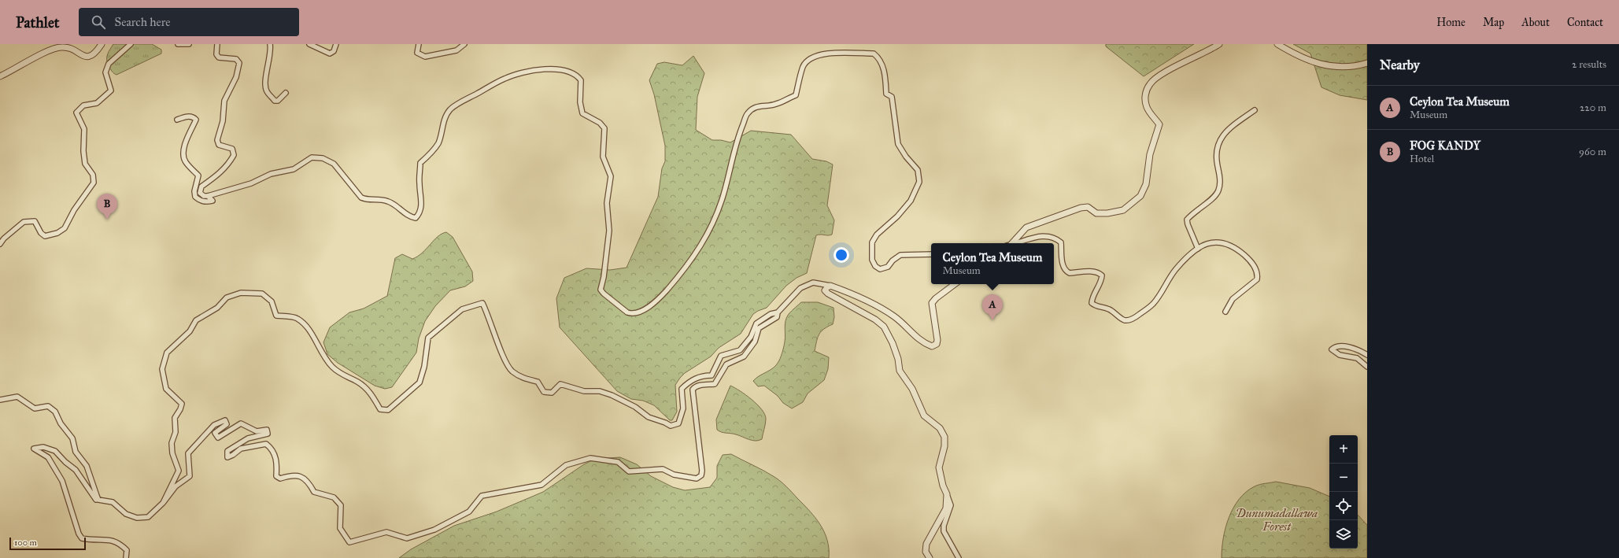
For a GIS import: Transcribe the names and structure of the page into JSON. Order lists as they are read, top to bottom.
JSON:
{
  "parks": ["Dunumadallawa Forest"],
  "scale_bar": "100 m",
  "page": {
    "header": "Pathlet",
    "search": "Search here",
    "nav": [
      "Home",
      "Map",
      "About",
      "Contact"
    ],
    "heading": ["Nearby", "2 results"],
    "list": [
      {
        "mark": "A",
        "name": "Ceylon Tea Museum",
        "note": "Museum",
        "value": "220 m"
      },
      {
        "mark": "B",
        "name": "FOG KANDY",
        "note": "Hotel",
        "value": "960 m"
      }
    ],
    "pins": ["B", "A"],
    "popup": ["Ceylon Tea Museum", "Museum"],
    "map_buttons": ["+", "−"],
    "scale": "100 m"
  }
}
